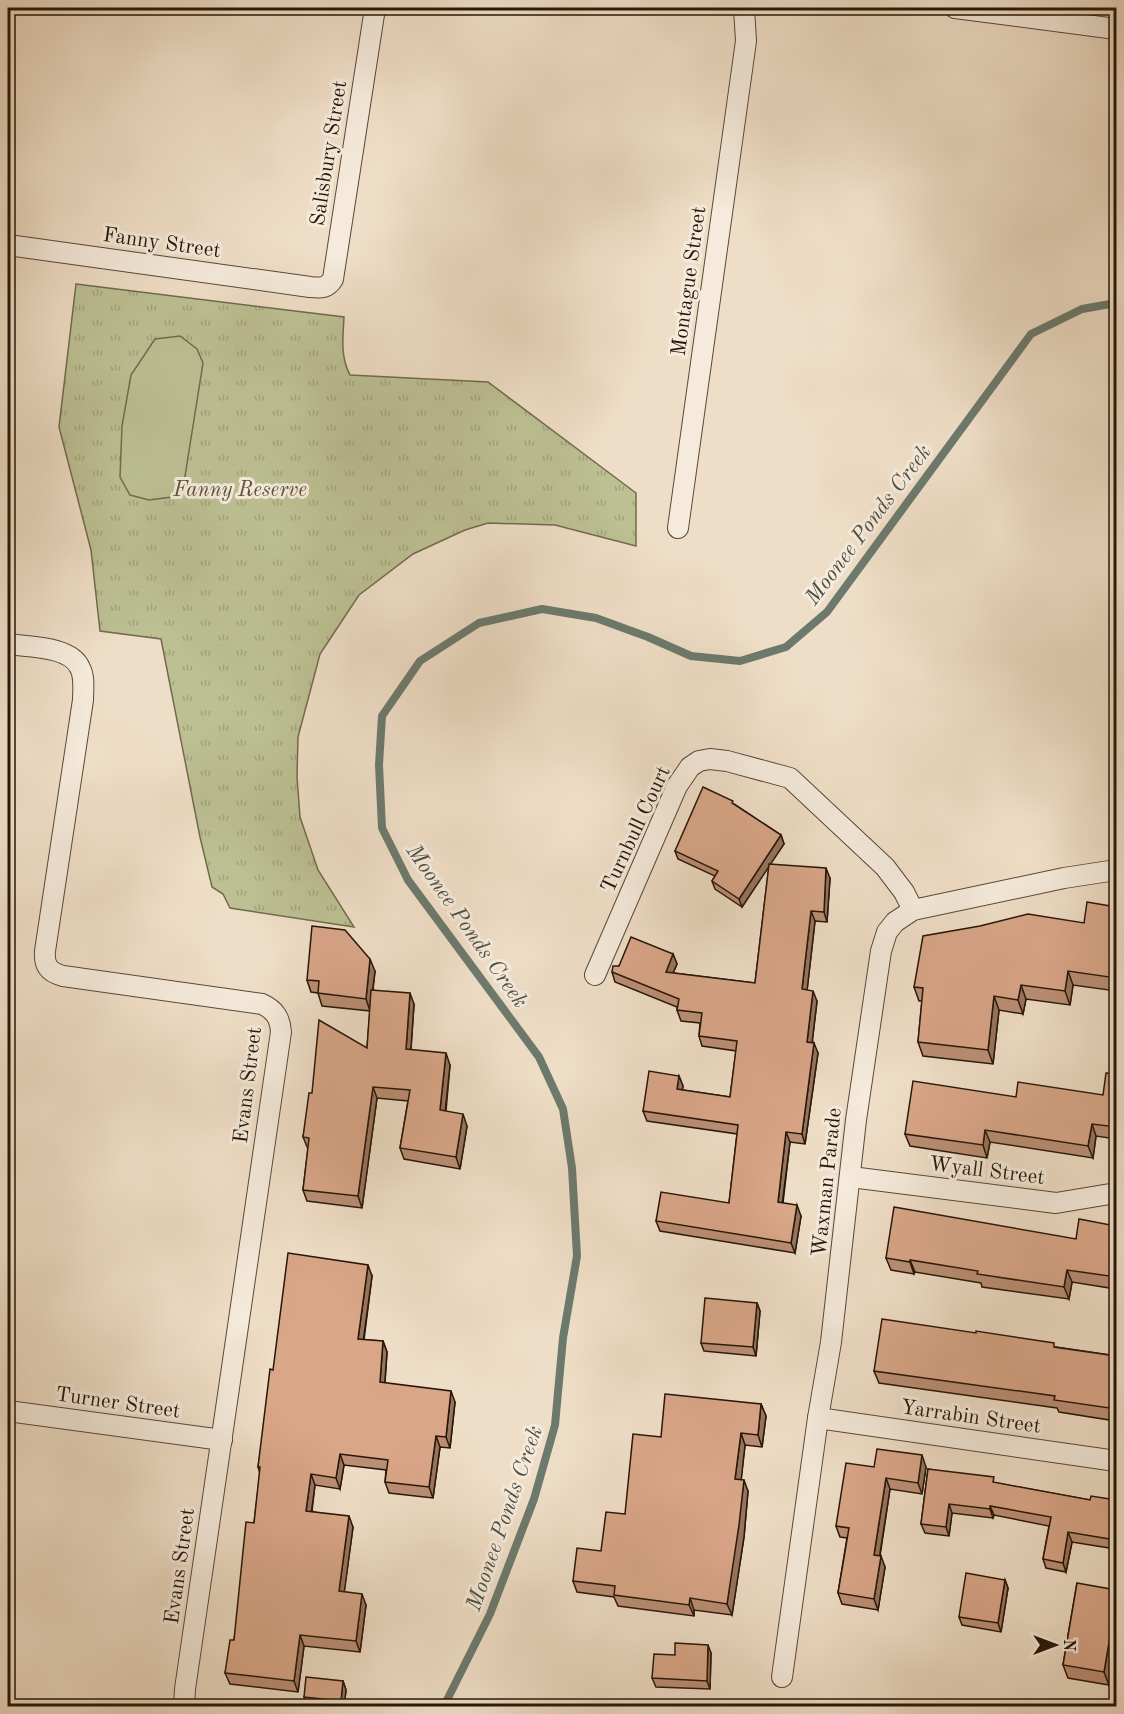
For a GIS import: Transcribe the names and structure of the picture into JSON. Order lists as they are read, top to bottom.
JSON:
{
  "streets": {
    "street": [
      "Salisbury Street",
      "Fanny Street",
      "Montague Street",
      "Turnbull Court",
      "Evans Street",
      "Wyall Street",
      "Waxman Parade",
      "Turner Street",
      "Yarrabin Street"
    ]
  },
  "crossings": [
    ["Salisbury Street", "Fanny Street"],
    ["Turnbull Court", "Waxman Parade"],
    ["Evans Street", "Turner Street"],
    ["Wyall Street", "Waxman Parade"],
    ["Waxman Parade", "Yarrabin Street"]
  ],
  "water": ["Moonee Ponds Creek"],
  "parks": ["Fanny Reserve"],
  "north": "right"
}
